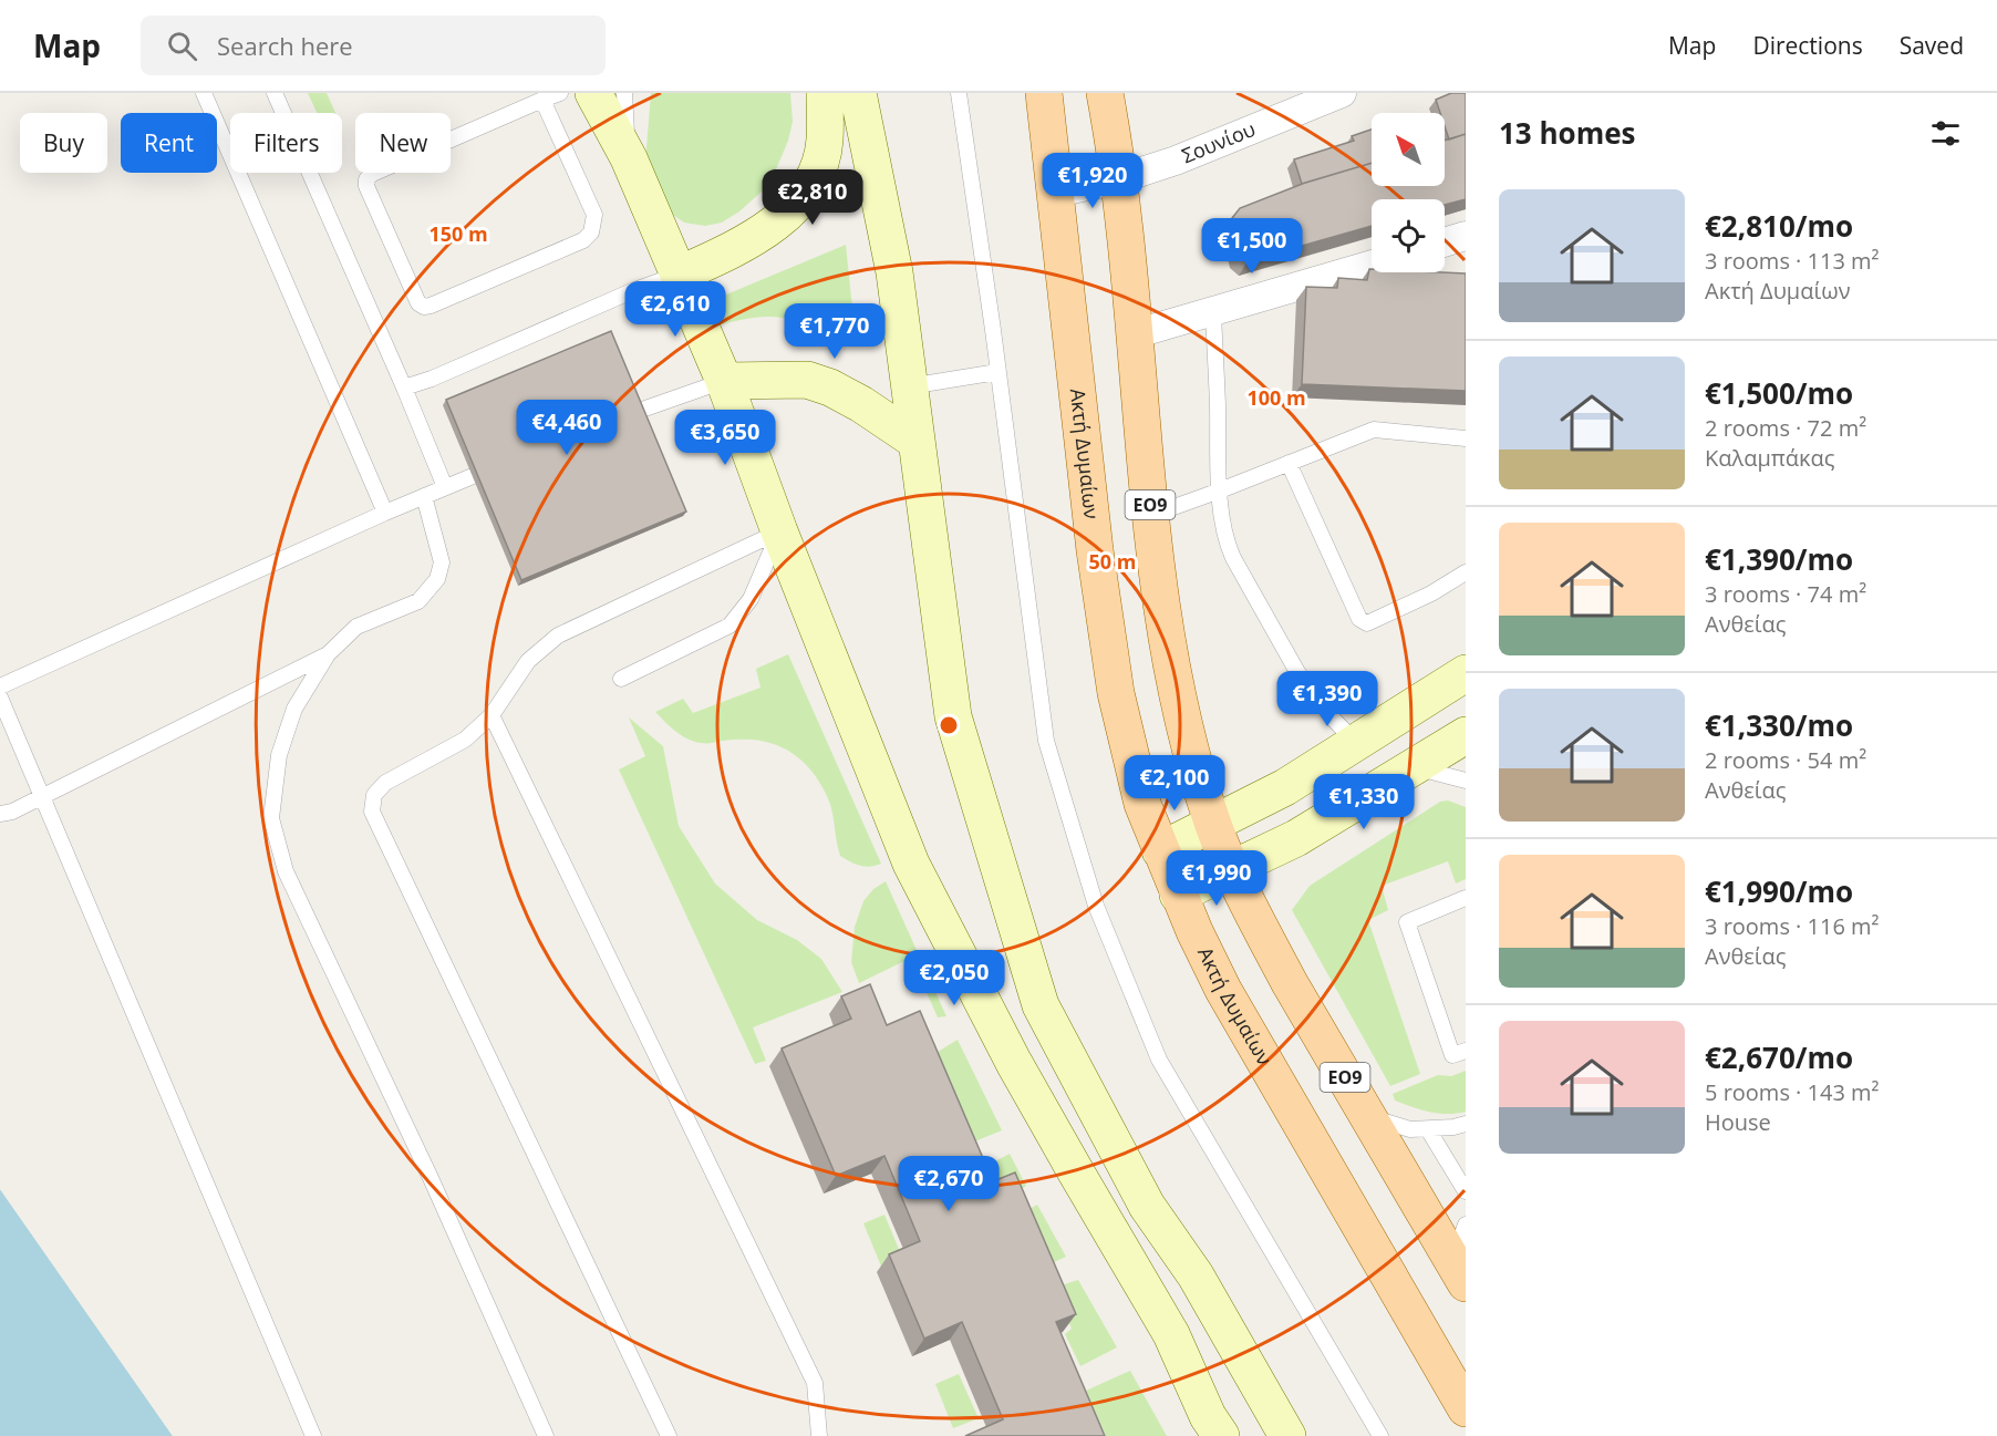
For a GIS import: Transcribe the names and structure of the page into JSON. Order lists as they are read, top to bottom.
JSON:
{
  "streets": {
    "main road": ["Ακτή Δυμαίων", "ΕΟ9"],
    "street": ["Σουνίου"]
  },
  "crossings": [
    ["Σουνίου", "Ακτή Δυμαίων"],
    ["Σουνίου", "ΕΟ9"]
  ],
  "north": "top left",
  "page": {
    "header": "Map",
    "search": "Search here",
    "nav": ["Map", "Directions", "Saved"],
    "heading": "13 homes",
    "chip": [
      "Buy",
      "Rent",
      "Filters",
      "New"
    ],
    "price": [
      "€1,920",
      "€2,810",
      "€1,500",
      "€2,610",
      "€1,770",
      "€4,460",
      "€3,650",
      "€1,390",
      "€2,100",
      "€1,330",
      "€1,990",
      "€2,050",
      "€2,670"
    ],
    "list": [
      {
        "name": "€2,810/mo",
        "note": "3 rooms · 113 m² · Ακτή Δυμαίων"
      },
      {
        "name": "€1,500/mo",
        "note": "2 rooms · 72 m² · Καλαμπάκας"
      },
      {
        "name": "€1,390/mo",
        "note": "3 rooms · 74 m² · Ανθείας"
      },
      {
        "name": "€1,330/mo",
        "note": "2 rooms · 54 m² · Ανθείας"
      },
      {
        "name": "€1,990/mo",
        "note": "3 rooms · 116 m² · Ανθείας"
      },
      {
        "name": "€2,670/mo",
        "note": "5 rooms · 143 m² · House"
      }
    ]
  },
  "rings": ["150 m", "100 m", "50 m"]
}
